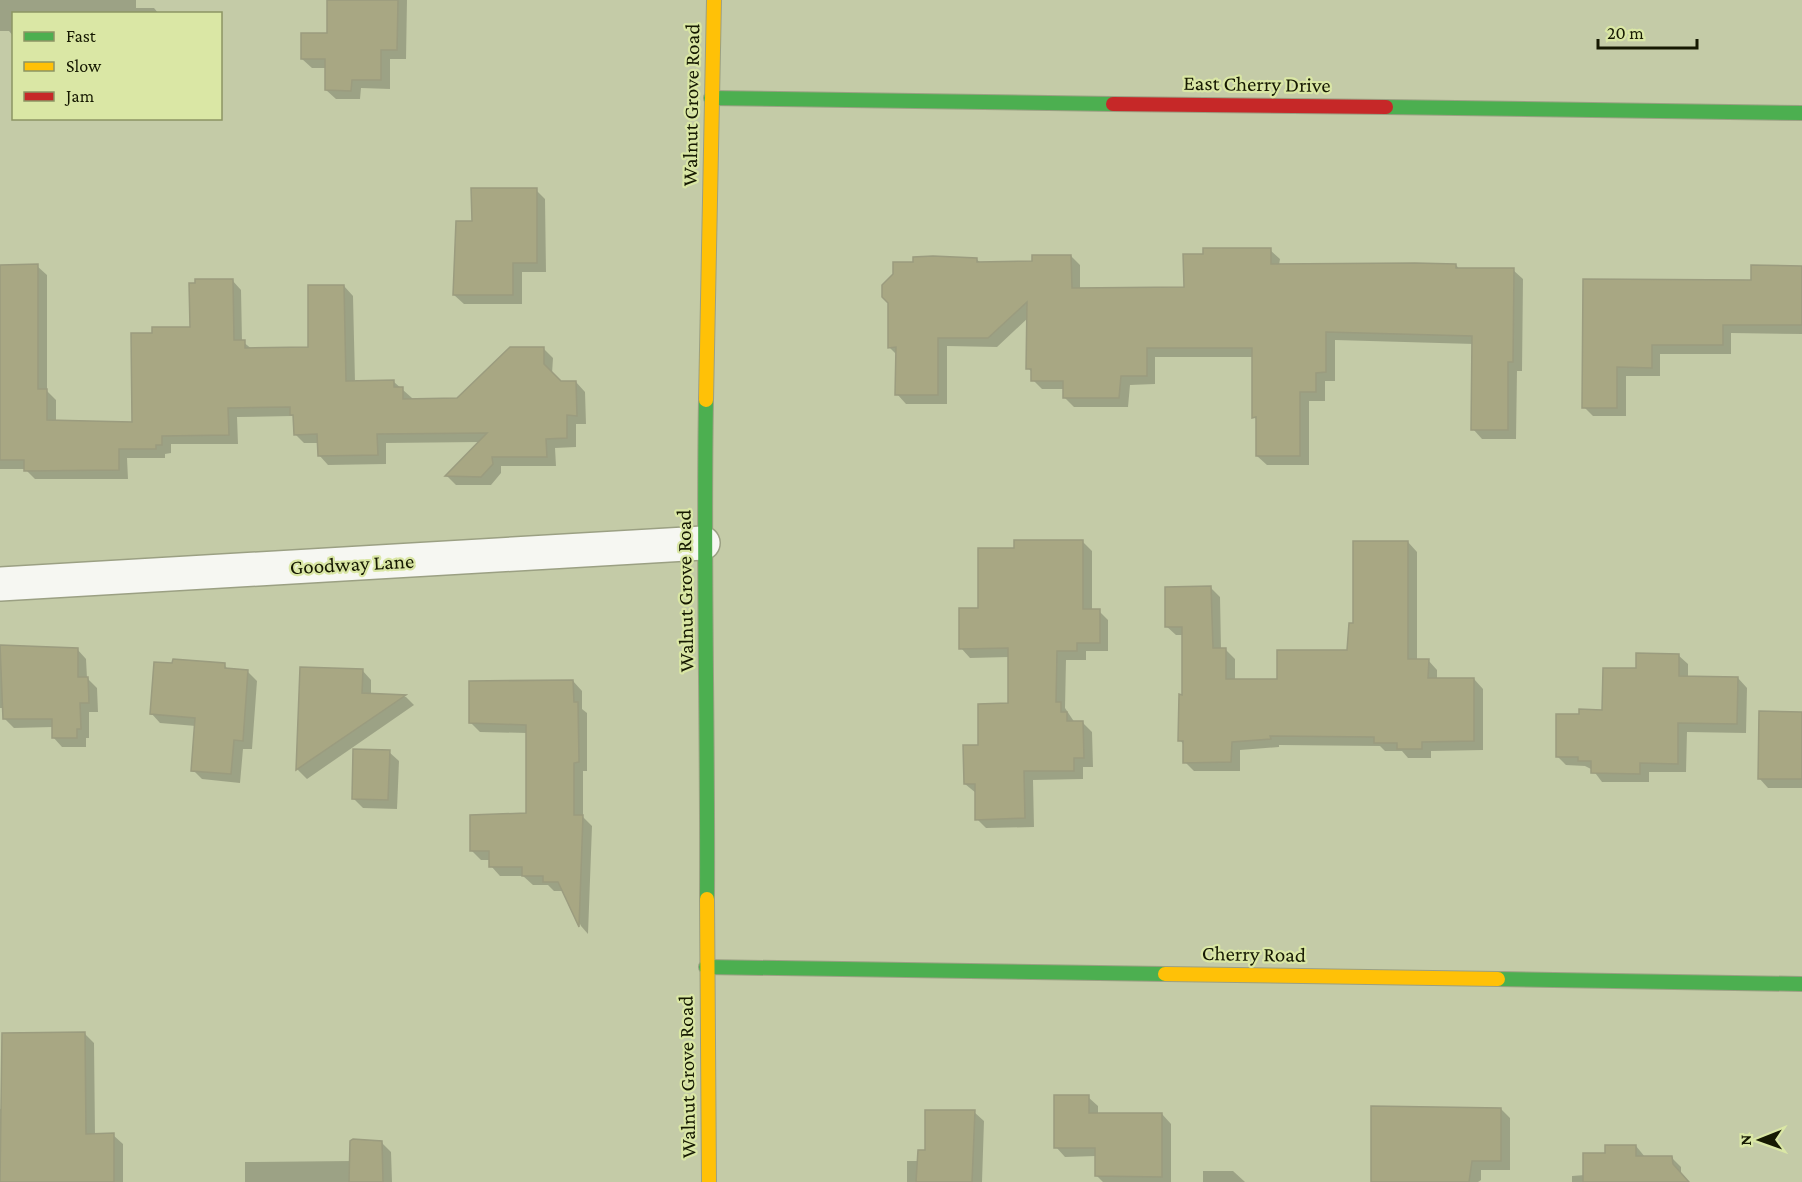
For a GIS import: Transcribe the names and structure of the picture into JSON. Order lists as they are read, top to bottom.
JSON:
{
  "streets": {
    "street": [
      "East Cherry Drive",
      "Walnut Grove Road",
      "Goodway Lane",
      "Cherry Road"
    ]
  },
  "crossings": [
    ["East Cherry Drive", "Walnut Grove Road"],
    ["Walnut Grove Road", "Goodway Lane"],
    ["Walnut Grove Road", "Cherry Road"]
  ],
  "legend": ["Fast", "Slow", "Jam"],
  "scale_bar": "20 m",
  "north": "left"
}
